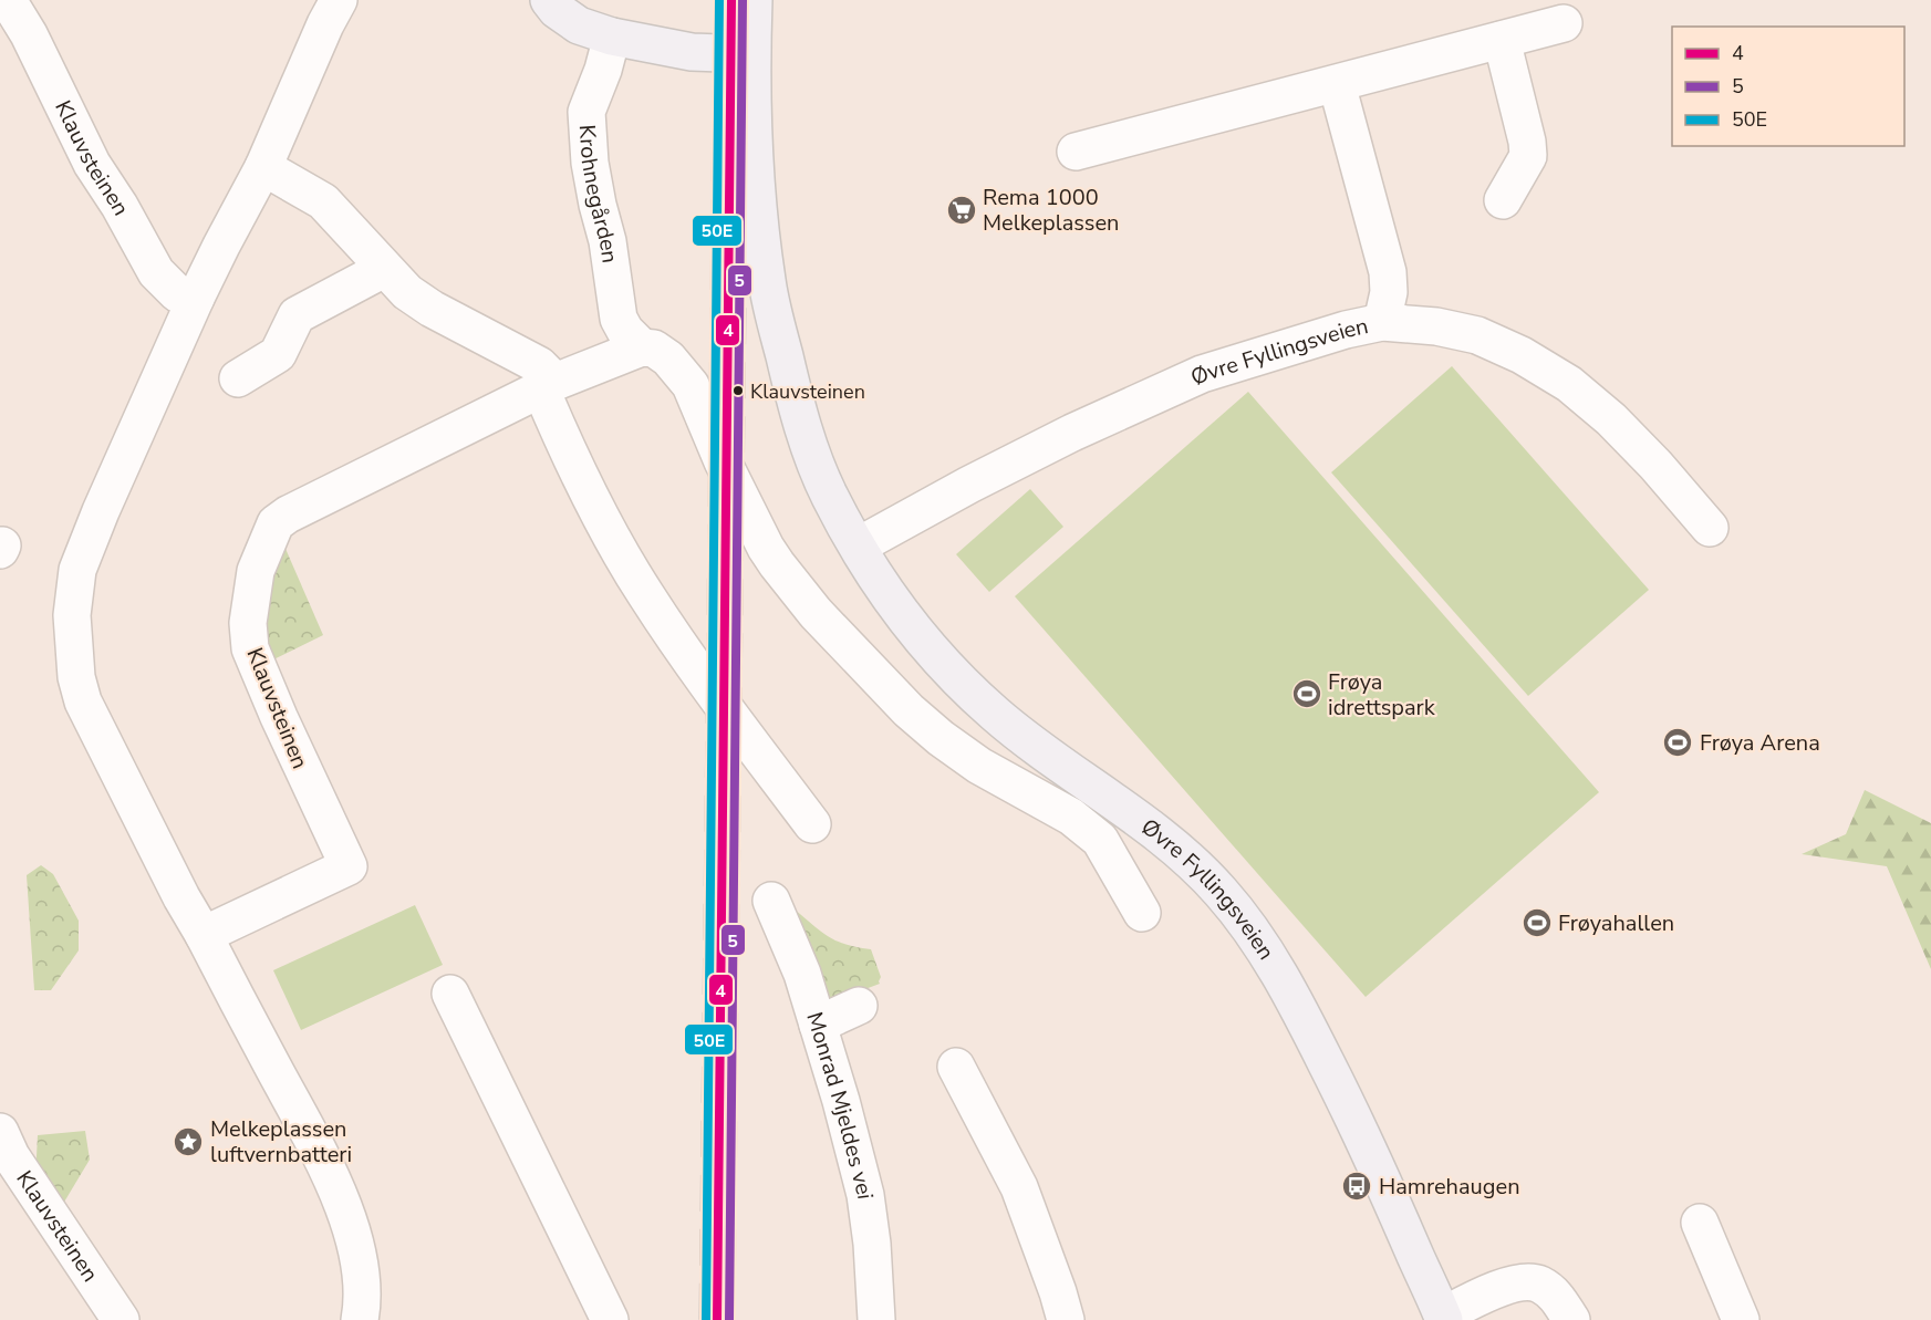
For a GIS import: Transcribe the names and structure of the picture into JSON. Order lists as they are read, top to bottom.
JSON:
{
  "streets": {
    "main road": ["Øvre Fyllingsveien"],
    "street": ["Klauvsteinen", "Krohnegården", "Monrad Mjeldes vei"]
  },
  "crossings": [
    ["Klauvsteinen", "Krohnegården"],
    ["Klauvsteinen", "Øvre Fyllingsveien"],
    ["Krohnegården", "Øvre Fyllingsveien"]
  ],
  "places": {
    "supermarket": ["Rema 1000 Melkeplassen"],
    "other": ["Klauvsteinen"],
    "sports": ["Frøya idrettspark", "Frøya Arena", "Frøyahallen"],
    "place": ["Melkeplassen luftvernbatteri"],
    "bus stop": ["Hamrehaugen"]
  },
  "lines": ["transit line 4", "transit line 5", "transit line 50E"],
  "legend": ["4", "5", "50E"]
}
